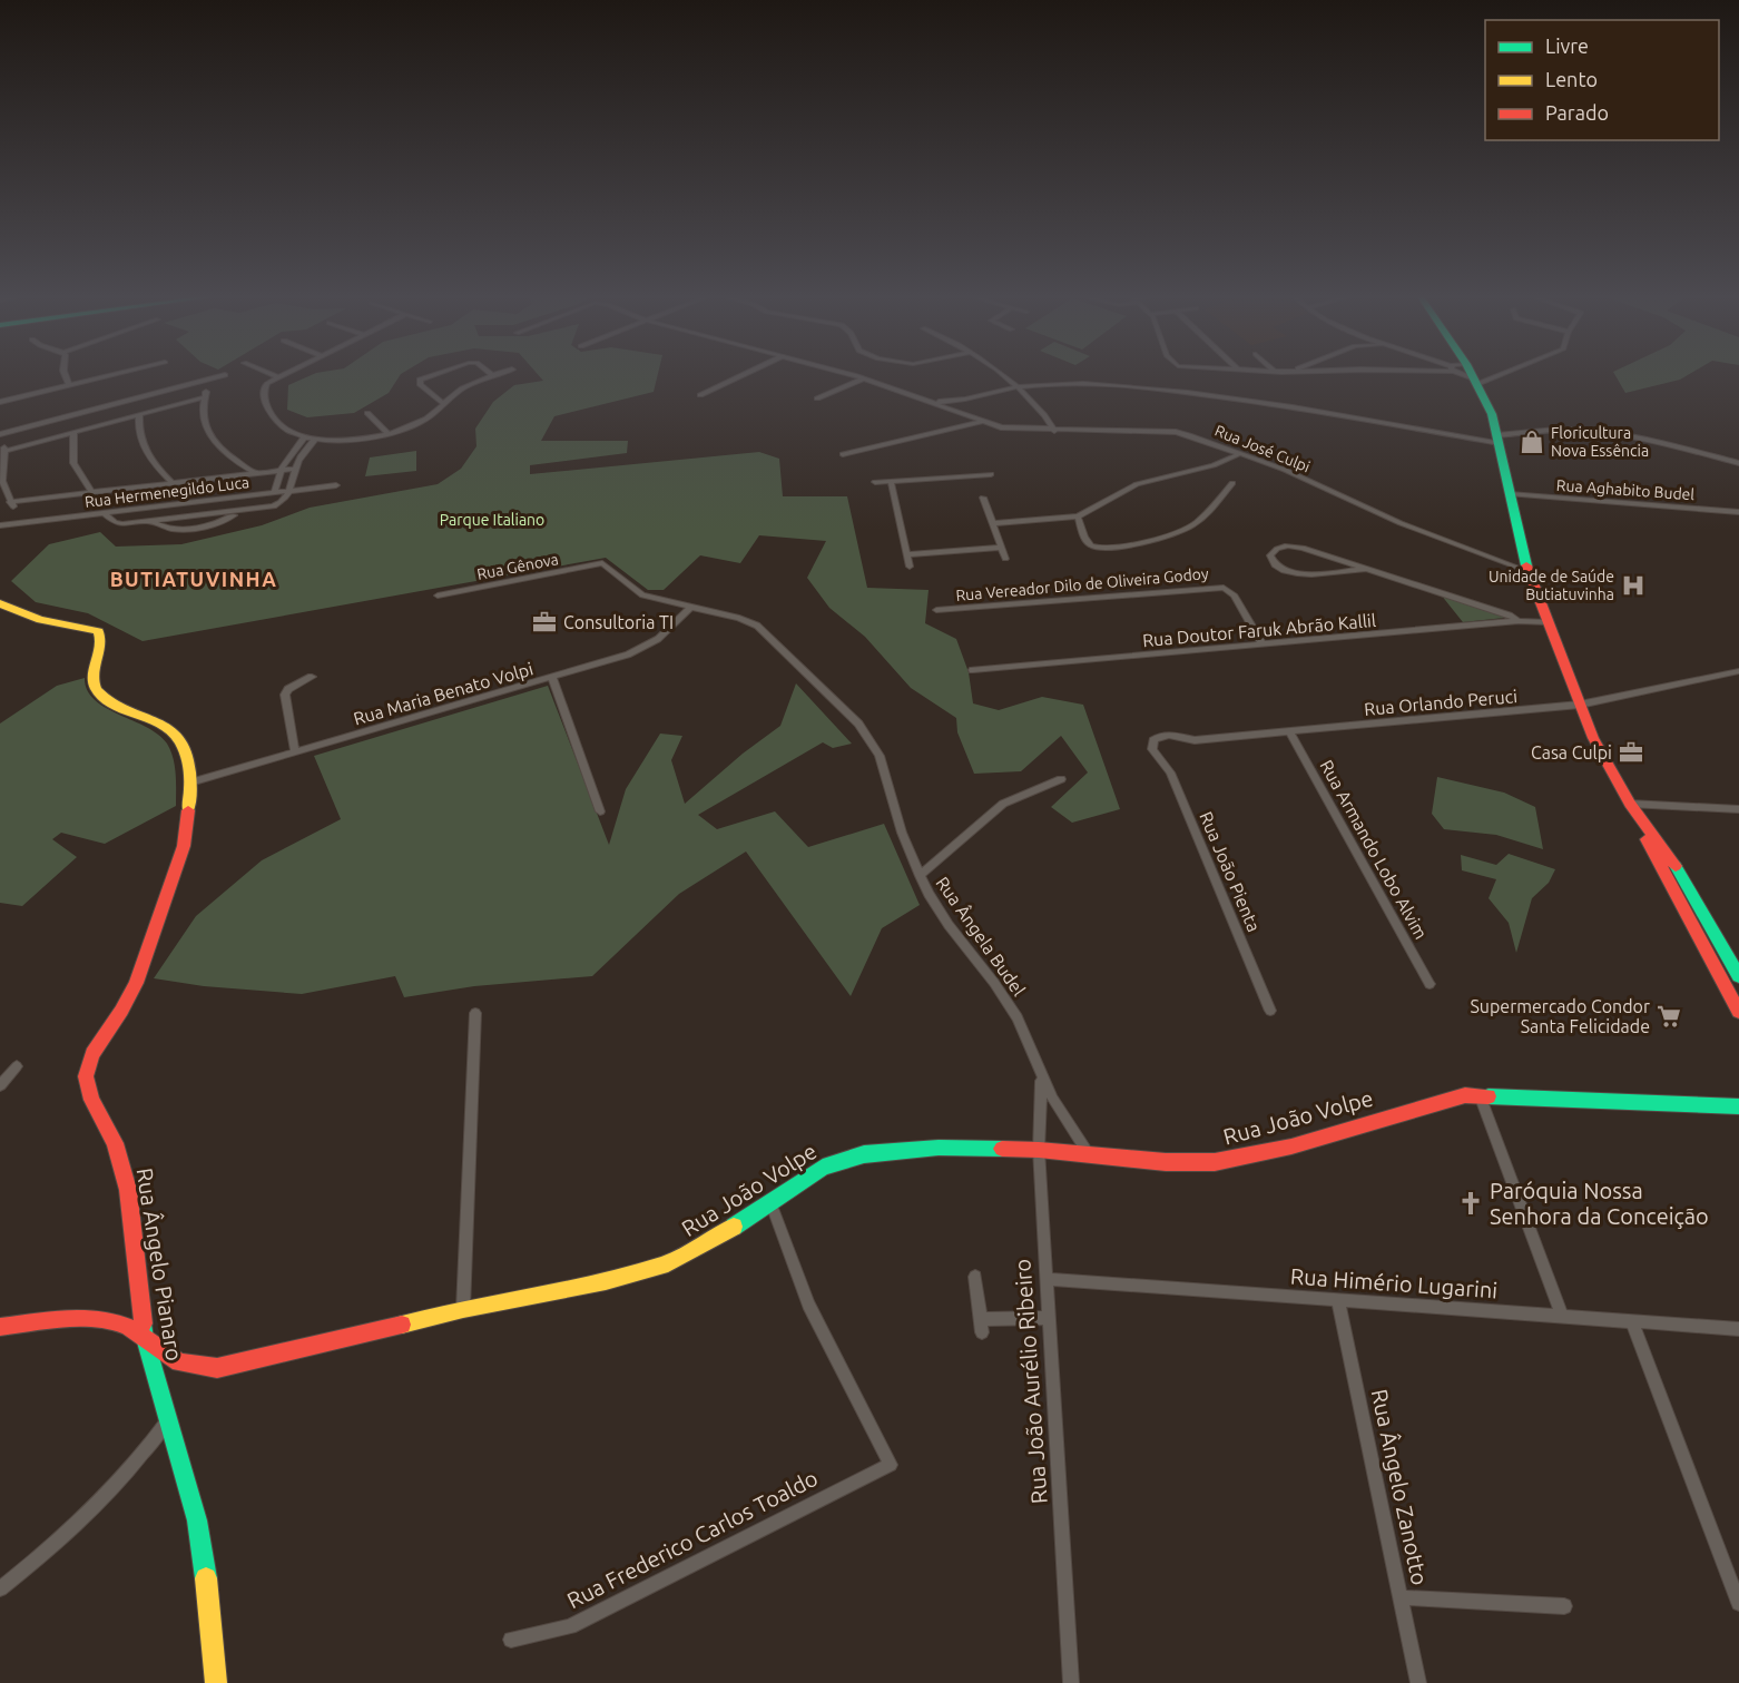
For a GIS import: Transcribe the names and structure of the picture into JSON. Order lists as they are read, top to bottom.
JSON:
{
  "streets": {
    "main road": ["Rua João Volpe", "Rua Ângelo Pianaro"],
    "street": [
      "Rua José Culpi",
      "Rua Aghabito Budel",
      "Rua Hermenegildo Luca",
      "Rua Gênova",
      "Rua Vereador Dilo de Oliveira Godoy",
      "Rua Doutor Faruk Abrão Kallil",
      "Rua Maria Benato Volpi",
      "Rua Orlando Peruci",
      "Rua Armando Lobo Alvim",
      "Rua João Pienta",
      "Rua Ângela Budel",
      "Rua Himério Lugarini",
      "Rua João Aurélio Ribeiro",
      "Rua Ângelo Zanotto",
      "Rua Frederico Carlos Toaldo"
    ]
  },
  "crossings": [
    ["Rua Gênova", "Rua Ângela Budel"],
    ["Rua Vereador Dilo de Oliveira Godoy", "Rua Doutor Faruk Abrão Kallil"],
    ["Rua Maria Benato Volpi", "Rua Ângela Budel"],
    ["Rua Maria Benato Volpi", "Rua Ângelo Pianaro"],
    ["Rua Orlando Peruci", "Rua Armando Lobo Alvim"],
    ["Rua Orlando Peruci", "Rua João Pienta"],
    ["Rua Ângela Budel", "Rua João Volpe"],
    ["Rua Ângela Budel", "Rua João Aurélio Ribeiro"],
    ["Rua João Volpe", "Rua Ângelo Pianaro"],
    ["Rua João Volpe", "Rua João Aurélio Ribeiro"],
    ["Rua João Volpe", "Rua Frederico Carlos Toaldo"],
    ["Rua Himério Lugarini", "Rua João Aurélio Ribeiro"],
    ["Rua Himério Lugarini", "Rua Ângelo Zanotto"]
  ],
  "districts": ["BUTIATUVINHA"],
  "parks": ["Parque Italiano"],
  "places": {
    "shop": ["Floricultura Nova Essência"],
    "hospital": ["Unidade de Saúde Butiatuvinha"],
    "office": ["Consultoria TI", "Casa Culpi"],
    "supermarket": ["Supermercado Condor Santa Felicidade"],
    "church": ["Paróquia Nossa Senhora da Conceição"]
  },
  "legend": ["Livre", "Lento", "Parado"]
}
